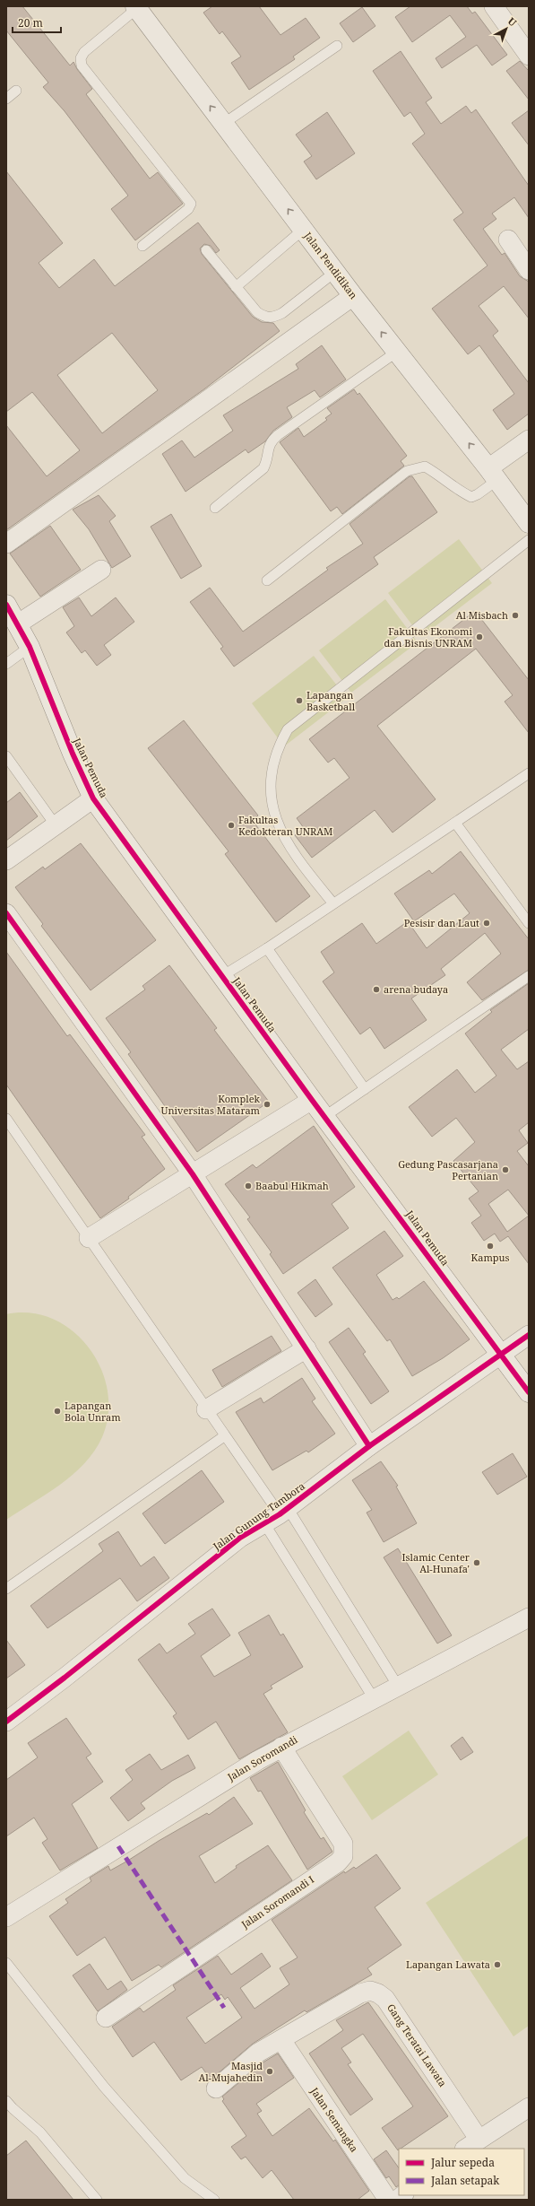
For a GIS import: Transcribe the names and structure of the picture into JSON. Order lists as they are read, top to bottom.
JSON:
{
  "streets": {
    "street": [
      "Jalan Pendidikan",
      "Jalan Pemuda",
      "Jalan Gunung Tambora",
      "Jalan Soromandi",
      "Jalan Soromandi I",
      "Gang Teratai Lawata",
      "Jalan Semangka"
    ]
  },
  "crossings": [
    ["Jalan Pemuda", "Jalan Gunung Tambora"],
    ["Jalan Soromandi", "Jalan Soromandi I"],
    ["Gang Teratai Lawata", "Jalan Semangka"]
  ],
  "one_way": ["Jalan Pendidikan"],
  "places": [
    "Al Misbach",
    "Fakultas Ekonomi dan Bisnis UNRAM",
    "Lapangan Basketball",
    "Fakultas Kedokteran UNRAM",
    "Pesisir dan Laut",
    "arena budaya",
    "Komplek Universitas Mataram",
    "Gedung Pascasarjana Pertanian",
    "Baabul Hikmah",
    "Kampus",
    "Lapangan Bola Unram",
    "Islamic Center Al-Hunafa'",
    "Lapangan Lawata",
    "Masjid Al-Mujahedin"
  ],
  "legend": ["Jalur sepeda", "Jalan setapak"],
  "scale_bar": "20 m",
  "north": "top right"
}
